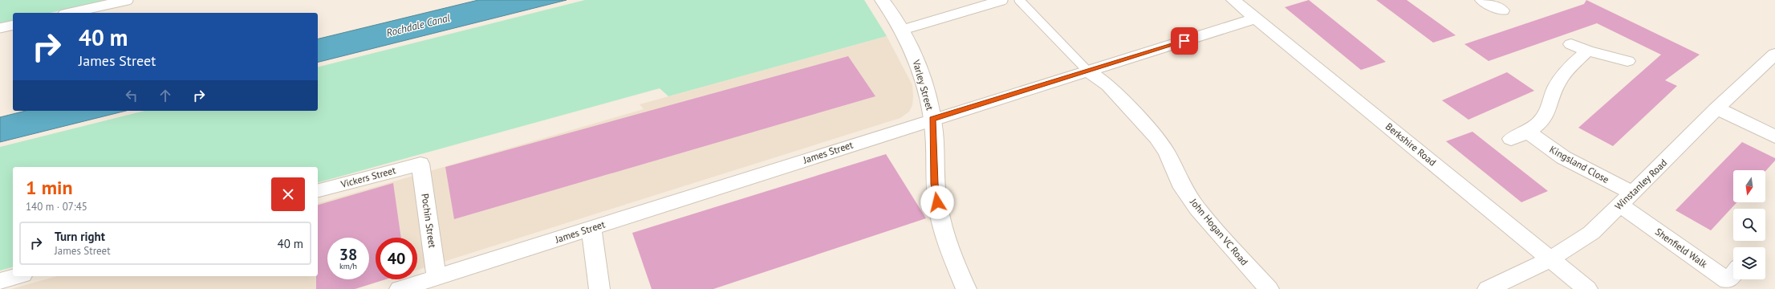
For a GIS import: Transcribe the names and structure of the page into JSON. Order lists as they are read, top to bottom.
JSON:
{
  "streets": {
    "street": [
      "Varley Street",
      "Berkshire Road",
      "James Street",
      "Kingsland Close",
      "Vickers Street",
      "Winstanley Road",
      "Pochin Street",
      "John Hogan VC Road",
      "Shenfield Walk"
    ]
  },
  "crossings": [
    ["Varley Street", "James Street"],
    ["Berkshire Road", "James Street"],
    ["Berkshire Road", "Winstanley Road"],
    ["James Street", "Pochin Street"],
    ["James Street", "John Hogan VC Road"],
    ["Kingsland Close", "Winstanley Road"],
    ["Kingsland Close", "Shenfield Walk"],
    ["Vickers Street", "Pochin Street"],
    ["Winstanley Road", "Shenfield Walk"]
  ],
  "water": ["Rochdale Canal"],
  "north": "bottom",
  "page": {
    "turn": ["40 m", "James Street"],
    "heading": ["1 min", "140 m · 07:45"],
    "list": [
      {
        "name": "Turn right",
        "note": "James Street",
        "value": "40 m"
      }
    ],
    "speed": "38 km/h",
    "limit": "40"
  }
}
